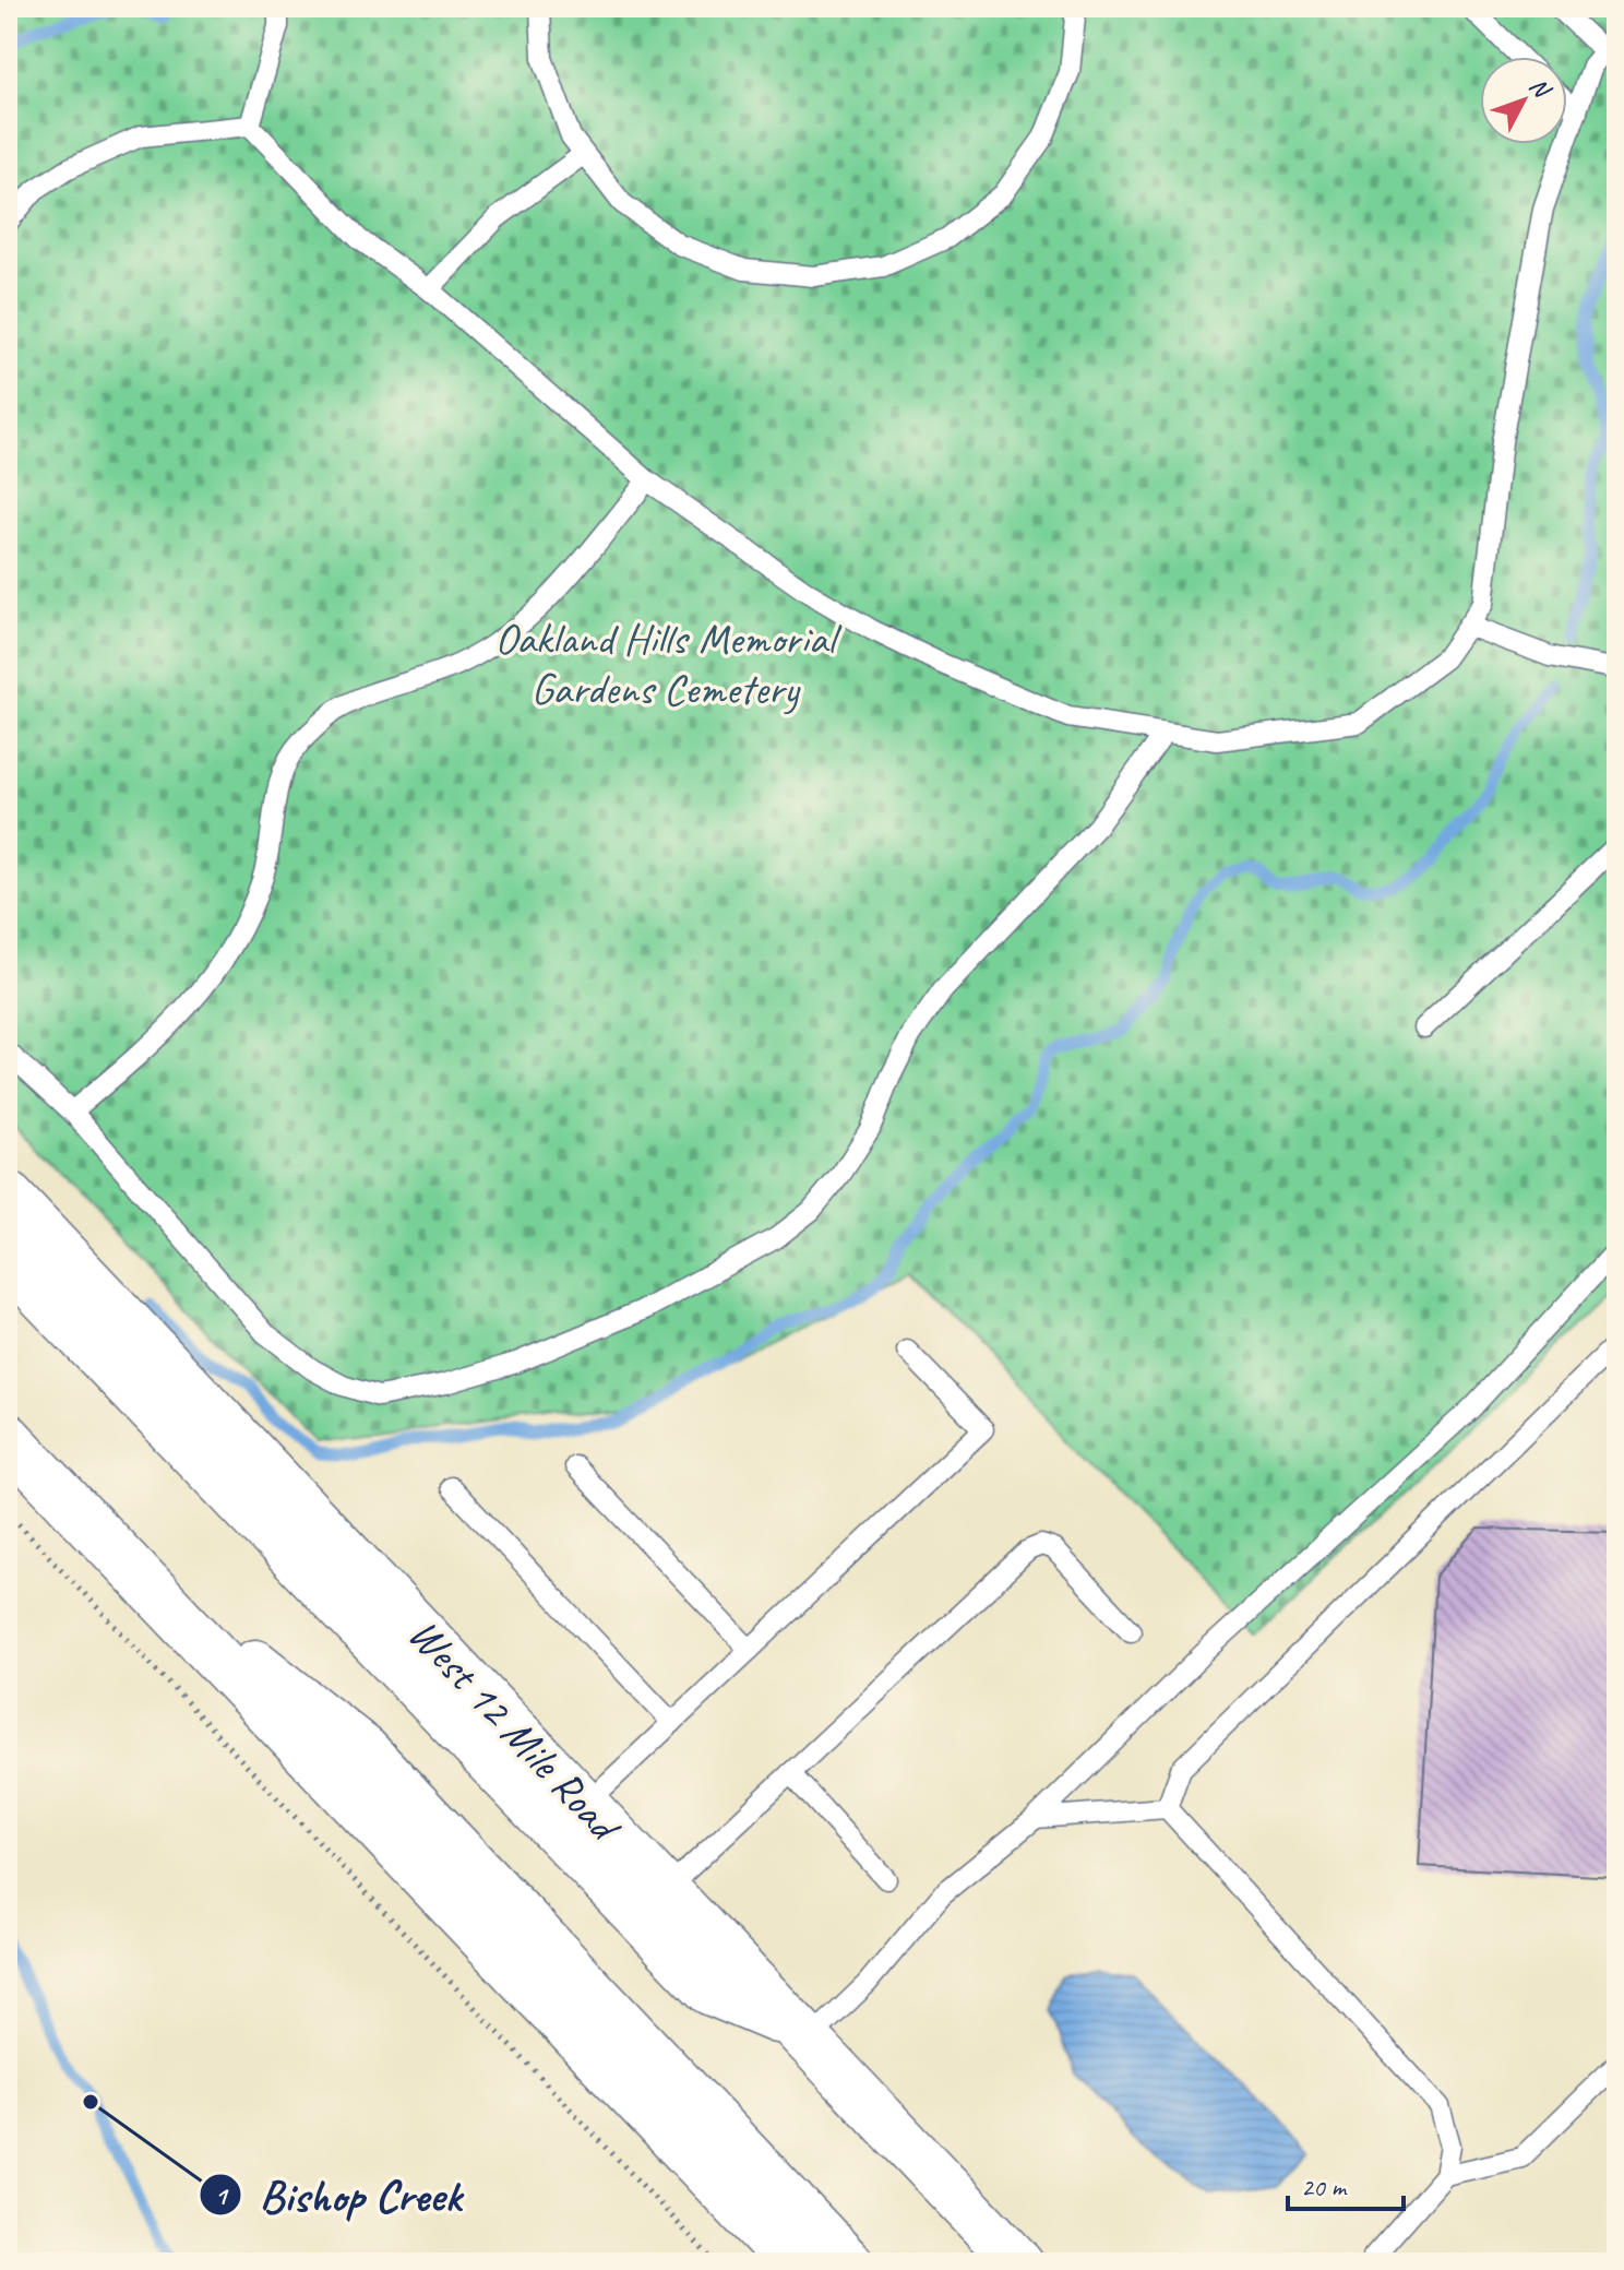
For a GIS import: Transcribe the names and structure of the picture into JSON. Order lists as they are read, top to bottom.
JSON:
{
  "streets": {
    "main road": ["West 12 Mile Road"]
  },
  "parks": ["Oakland Hills Memorial Gardens Cemetery"],
  "places": ["Bishop Creek"],
  "scale_bar": "20 m",
  "north": "top right"
}
